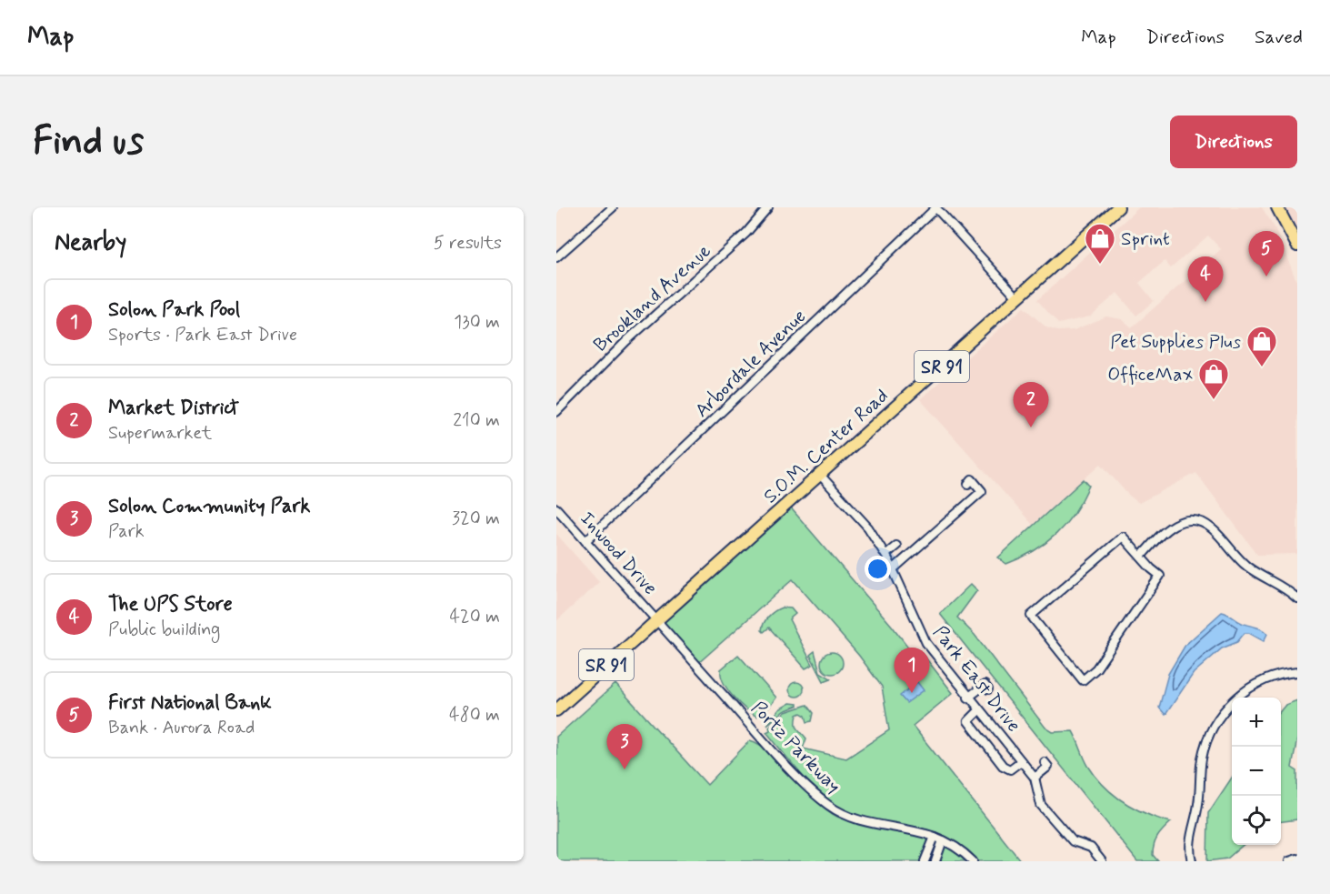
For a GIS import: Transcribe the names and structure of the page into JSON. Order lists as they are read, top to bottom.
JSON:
{
  "streets": {
    "main road": ["SR 91", "S.O.M. Center Road"],
    "street": [
      "Brookland Avenue",
      "Arbordale Avenue",
      "Inwood Drive",
      "Park East Drive",
      "Portz Parkway"
    ]
  },
  "crossings": [
    ["Arbordale Avenue", "Inwood Drive"],
    ["S.O.M. Center Road", "Inwood Drive"],
    ["S.O.M. Center Road", "Park East Drive"],
    ["S.O.M. Center Road", "Portz Parkway"],
    ["Inwood Drive", "Portz Parkway"]
  ],
  "places": {
    "shop": ["Sprint", "Pet Supplies Plus", "OfficeMax"]
  },
  "page": {
    "header": "Map",
    "nav": ["Map", "Directions", "Saved"],
    "buttons": "Directions",
    "title": "Find us",
    "heading": ["Nearby", "5 results"],
    "pins": [
      "5",
      "4",
      "2",
      "1",
      "3"
    ],
    "list": [
      {
        "mark": "1",
        "name": "Solon Park Pool",
        "note": "Sports · Park East Drive",
        "value": "130 m"
      },
      {
        "mark": "2",
        "name": "Market District",
        "note": "Supermarket",
        "value": "210 m"
      },
      {
        "mark": "3",
        "name": "Solon Community Park",
        "note": "Park",
        "value": "320 m"
      },
      {
        "mark": "4",
        "name": "The UPS Store",
        "note": "Public building",
        "value": "420 m"
      },
      {
        "mark": "5",
        "name": "First National Bank",
        "note": "Bank · Aurora Road",
        "value": "480 m"
      }
    ],
    "map_buttons": ["+", "−"]
  }
}
